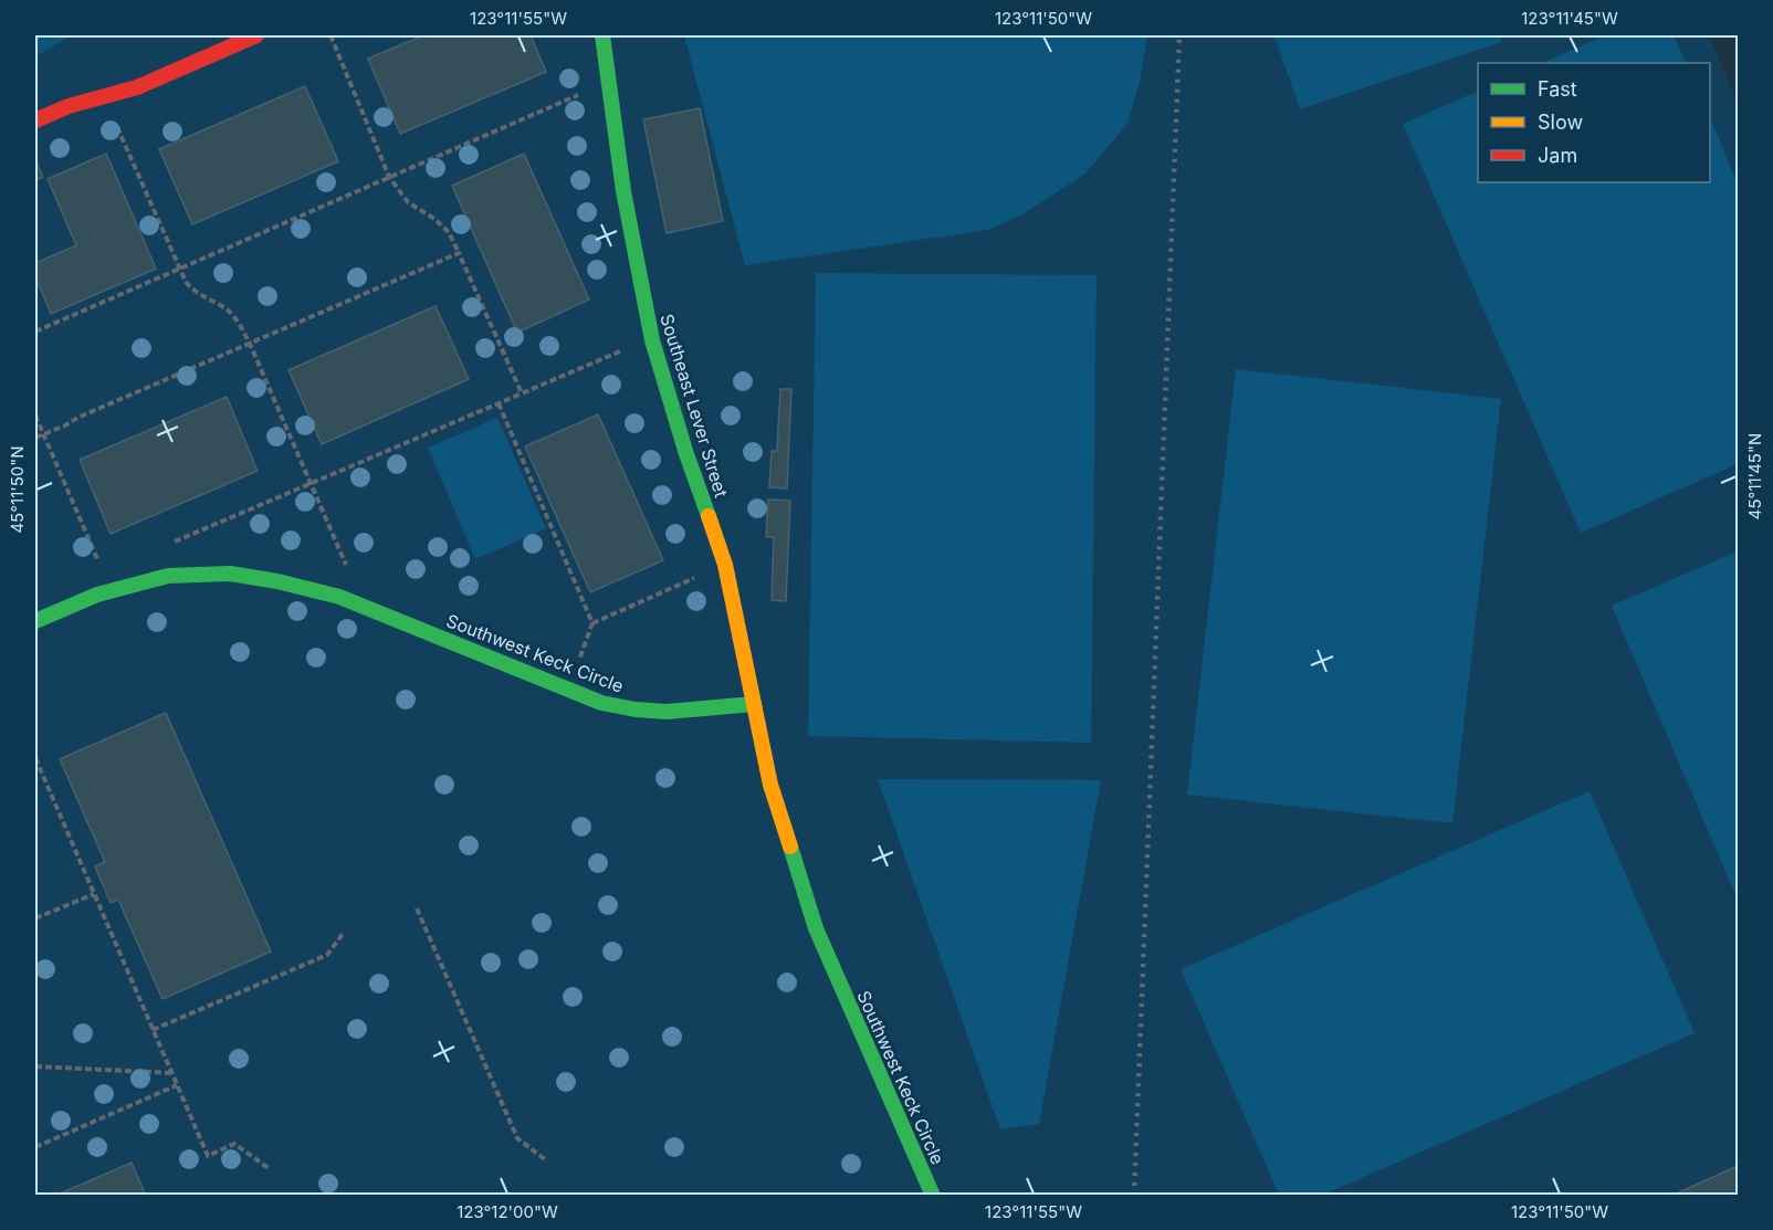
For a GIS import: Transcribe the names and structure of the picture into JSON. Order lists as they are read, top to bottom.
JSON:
{
  "streets": {
    "street": ["Southeast Lever Street", "Southwest Keck Circle"]
  },
  "crossings": [
    ["Southeast Lever Street", "Southwest Keck Circle"]
  ],
  "legend": ["Fast", "Slow", "Jam"],
  "coordinates": [
    "123°11'55\"W",
    "123°11'50\"W",
    "123°11'45\"W",
    "45°11'45\"N",
    "45°11'50\"N",
    "123°12'00\"W"
  ]
}
